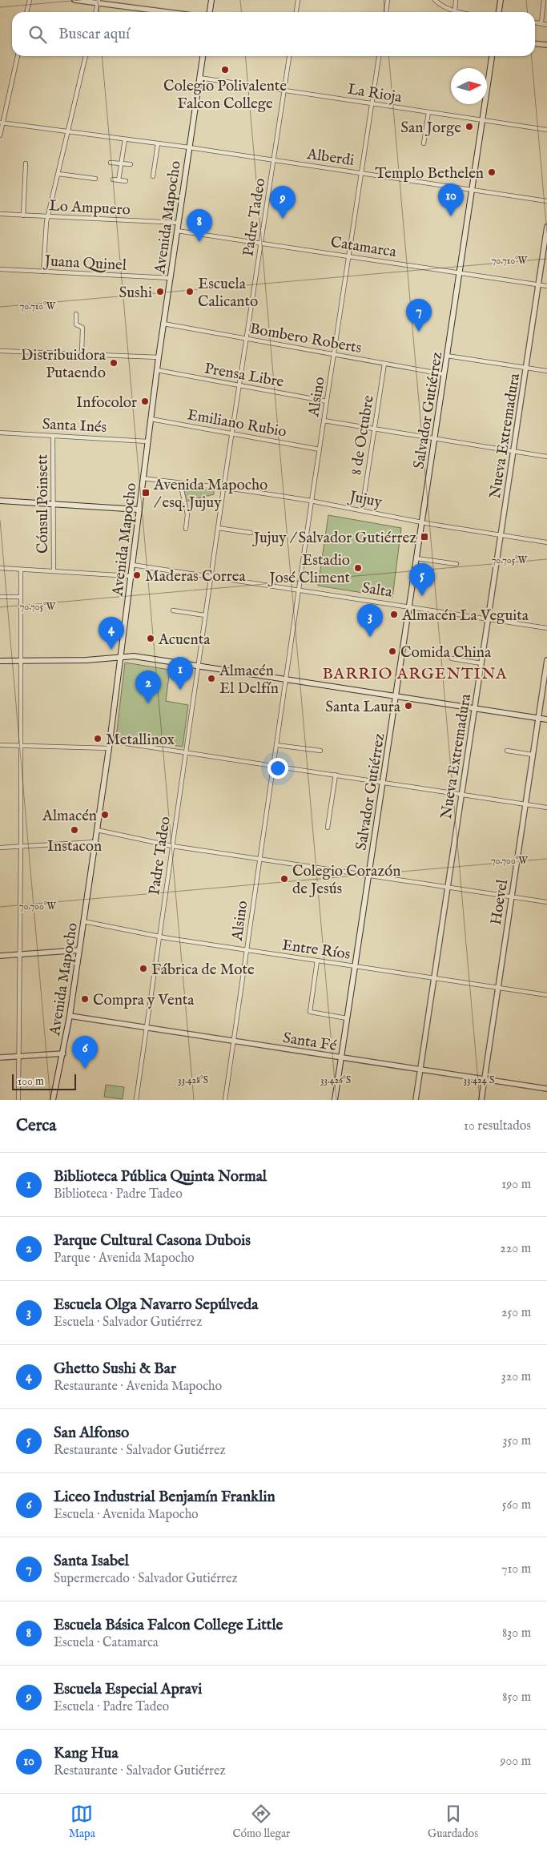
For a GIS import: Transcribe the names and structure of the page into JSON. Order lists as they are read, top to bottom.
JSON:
{
  "streets": {
    "main road": ["Avenida Mapocho", "Salvador Gutiérrez"],
    "street": [
      "La Rioja",
      "Alberdi",
      "Lo Ampuero",
      "Padre Tadeo",
      "Catamarca",
      "Juana Quinel",
      "Bombero Roberts",
      "Prensa Libre",
      "Alsino",
      "Emiliano Rubio",
      "Santa Inés",
      "8 de Octubre",
      "Nueva Extremadura",
      "Jujuy",
      "Cónsul Poinsett",
      "Salta",
      "Hoevel",
      "Entre Ríos",
      "Santa Fé"
    ]
  },
  "crossings": [
    ["La Rioja", "Avenida Mapocho"],
    ["La Rioja", "Padre Tadeo"],
    ["La Rioja", "Alsino"],
    ["La Rioja", "Salvador Gutiérrez"],
    ["Alberdi", "Avenida Mapocho"],
    ["Alberdi", "Padre Tadeo"],
    ["Alberdi", "Alsino"],
    ["Alberdi", "Salvador Gutiérrez"],
    ["Lo Ampuero", "Avenida Mapocho"],
    ["Avenida Mapocho", "Catamarca"],
    ["Avenida Mapocho", "Juana Quinel"],
    ["Avenida Mapocho", "Bombero Roberts"],
    ["Avenida Mapocho", "Prensa Libre"],
    ["Avenida Mapocho", "Emiliano Rubio"],
    ["Avenida Mapocho", "Santa Inés"],
    ["Avenida Mapocho", "Jujuy"],
    ["Avenida Mapocho", "Salta"],
    ["Avenida Mapocho", "Entre Ríos"],
    ["Avenida Mapocho", "Santa Fé"],
    ["Padre Tadeo", "Catamarca"],
    ["Padre Tadeo", "Bombero Roberts"],
    ["Padre Tadeo", "Prensa Libre"],
    ["Padre Tadeo", "Emiliano Rubio"],
    ["Padre Tadeo", "Jujuy"],
    ["Padre Tadeo", "Salta"],
    ["Padre Tadeo", "Entre Ríos"],
    ["Padre Tadeo", "Santa Fé"],
    ["Catamarca", "Alsino"],
    ["Catamarca", "Salvador Gutiérrez"],
    ["Catamarca", "Nueva Extremadura"],
    ["Bombero Roberts", "Alsino"],
    ["Bombero Roberts", "Salvador Gutiérrez"],
    ["Bombero Roberts", "8 de Octubre"],
    ["Prensa Libre", "Alsino"],
    ["Alsino", "Emiliano Rubio"],
    ["Alsino", "Jujuy"],
    ["Alsino", "Salta"],
    ["Alsino", "Entre Ríos"],
    ["Alsino", "Santa Fé"],
    ["Salvador Gutiérrez", "Jujuy"],
    ["Salvador Gutiérrez", "Salta"],
    ["Salvador Gutiérrez", "Entre Ríos"],
    ["Salvador Gutiérrez", "Santa Fé"],
    ["Santa Inés", "Cónsul Poinsett"],
    ["8 de Octubre", "Jujuy"],
    ["Nueva Extremadura", "Jujuy"],
    ["Nueva Extremadura", "Salta"],
    ["Nueva Extremadura", "Entre Ríos"],
    ["Nueva Extremadura", "Santa Fé"],
    ["Hoevel", "Entre Ríos"],
    ["Hoevel", "Santa Fé"]
  ],
  "districts": ["BARRIO ARGENTINA"],
  "places": {
    "other": [
      "Colegio Polivalente Falcon College",
      "San Jorge",
      "Templo Bethelen",
      "Sushi",
      "Escuela Calicanto",
      "Distribuidora Putaendo",
      "Infocolor",
      "Estadio José Climent",
      "Maderas Correa",
      "Almacén La Veguita",
      "Acuenta",
      "Comida China",
      "Almacén El Delfín",
      "Santa Laura",
      "Metallinox",
      "Almacén",
      "Instacon",
      "Colegio Corazón de Jesús",
      "Fábrica de Mote",
      "Compra y Venta"
    ],
    "transit": ["Avenida Mapocho / esq. Jujuy", "Jujuy / Salvador Gutiérrez"]
  },
  "scale_bar": "100 m",
  "north": "right",
  "page": {
    "search": "Buscar aquí",
    "pins": [
      "10",
      "9",
      "8",
      "7",
      "5",
      "3",
      "4",
      "1",
      "2",
      "6"
    ],
    "scale": "100 m",
    "heading": ["Cerca", "10 resultados"],
    "list": [
      {
        "mark": "1",
        "name": "Biblioteca Pública Quinta Normal",
        "note": "Biblioteca · Padre Tadeo",
        "value": "190 m"
      },
      {
        "mark": "2",
        "name": "Parque Cultural Casona Dubois",
        "note": "Parque · Avenida Mapocho",
        "value": "220 m"
      },
      {
        "mark": "3",
        "name": "Escuela Olga Navarro Sepúlveda",
        "note": "Escuela · Salvador Gutiérrez",
        "value": "250 m"
      },
      {
        "mark": "4",
        "name": "Ghetto Sushi & Bar",
        "note": "Restaurante · Avenida Mapocho",
        "value": "320 m"
      },
      {
        "mark": "5",
        "name": "San Alfonso",
        "note": "Restaurante · Salvador Gutiérrez",
        "value": "350 m"
      },
      {
        "mark": "6",
        "name": "Liceo Industrial Benjamín Franklin",
        "note": "Escuela · Avenida Mapocho",
        "value": "560 m"
      },
      {
        "mark": "7",
        "name": "Santa Isabel",
        "note": "Supermercado · Salvador Gutiérrez",
        "value": "710 m"
      },
      {
        "mark": "8",
        "name": "Escuela Básica Falcon College Little",
        "note": "Escuela · Catamarca",
        "value": "830 m"
      },
      {
        "mark": "9",
        "name": "Escuela Especial Apravi",
        "note": "Escuela · Padre Tadeo",
        "value": "850 m"
      },
      {
        "mark": "10",
        "name": "Kang Hua",
        "note": "Restaurante · Salvador Gutiérrez",
        "value": "900 m"
      }
    ],
    "nav": ["Mapa", "Cómo llegar", "Guardados"]
  },
  "coordinates": [
    "70.710°W",
    "70.705°W",
    "70.700°W",
    "33.428°S",
    "33.426°S",
    "33.424°S"
  ]
}
